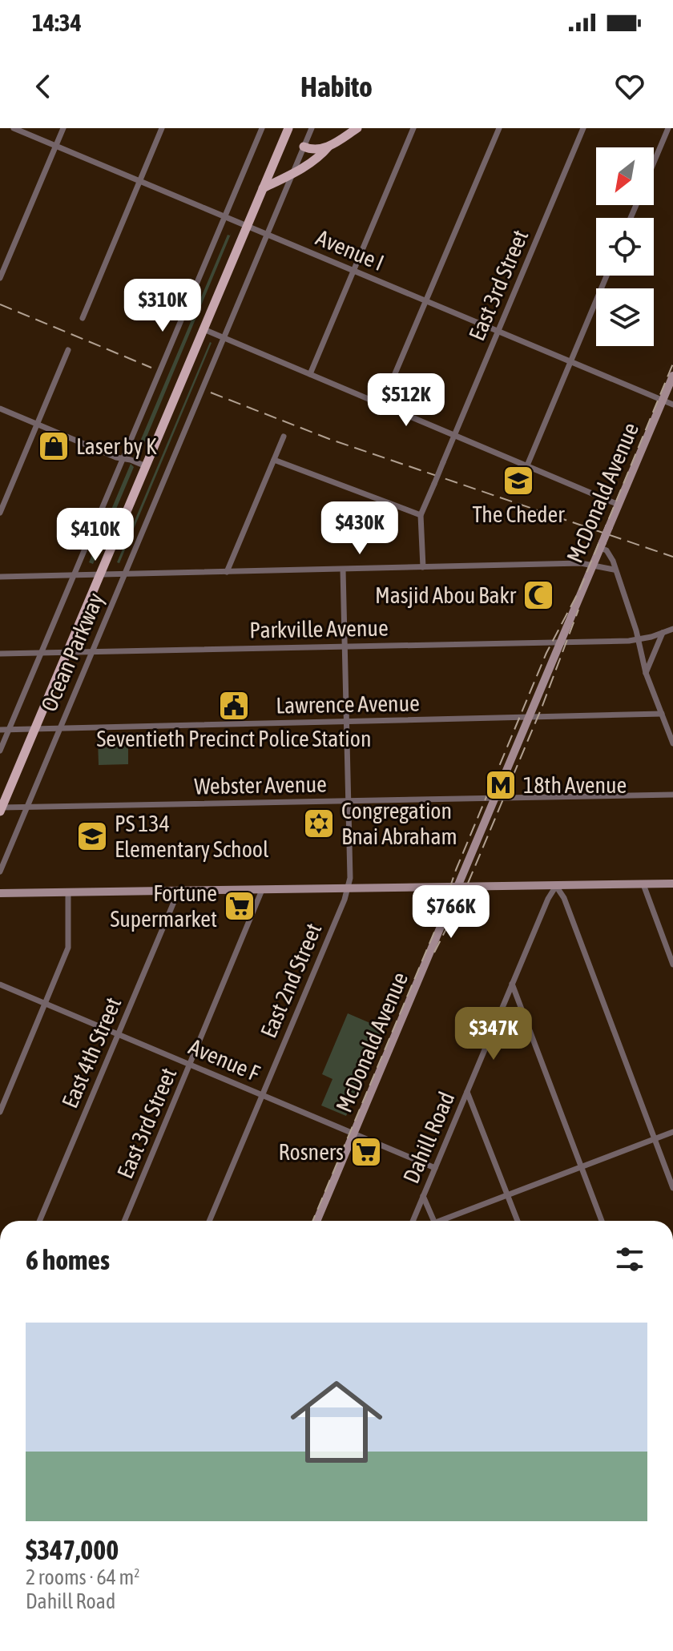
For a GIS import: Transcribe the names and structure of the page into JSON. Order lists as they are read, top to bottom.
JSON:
{
  "streets": {
    "main road": ["McDonald Avenue", "Ocean Parkway"],
    "street": [
      "Avenue I",
      "East 3rd Street",
      "Parkville Avenue",
      "Lawrence Avenue",
      "Webster Avenue",
      "East 2nd Street",
      "East 4th Street",
      "Avenue F",
      "Dahill Road"
    ]
  },
  "crossings": [
    ["Avenue I", "East 3rd Street"],
    ["Avenue I", "McDonald Avenue"],
    ["Avenue I", "Ocean Parkway"],
    ["East 3rd Street", "Avenue F"],
    ["McDonald Avenue", "Parkville Avenue"],
    ["McDonald Avenue", "Lawrence Avenue"],
    ["McDonald Avenue", "Webster Avenue"],
    ["McDonald Avenue", "Avenue F"],
    ["Parkville Avenue", "Ocean Parkway"],
    ["Parkville Avenue", "East 2nd Street"],
    ["Ocean Parkway", "Lawrence Avenue"],
    ["Ocean Parkway", "Webster Avenue"],
    ["Lawrence Avenue", "East 2nd Street"],
    ["Webster Avenue", "East 2nd Street"],
    ["East 2nd Street", "Avenue F"],
    ["East 4th Street", "Avenue F"],
    ["Avenue F", "Dahill Road"]
  ],
  "places": {
    "shop": ["Laser by K"],
    "school or university": ["The Cheder", "PS 134 Elementary School"],
    "mosque": ["Masjid Abou Bakr"],
    "public building": ["Seventieth Precinct Police Station"],
    "metro station": ["18th Avenue"],
    "synagogue": ["Congregation Bnai Abraham"],
    "supermarket": ["Fortune Supermarket", "Rosners"]
  },
  "north": "bottom left",
  "page": {
    "status": "14:34",
    "header": "Habito",
    "price": [
      "$310K",
      "$512K",
      "$430K",
      "$410K",
      "$766K",
      "$347K"
    ],
    "heading": "6 homes",
    "list": [
      {
        "name": "$347,000",
        "note": "2 rooms · 64 m² · Dahill Road"
      }
    ]
  }
}
